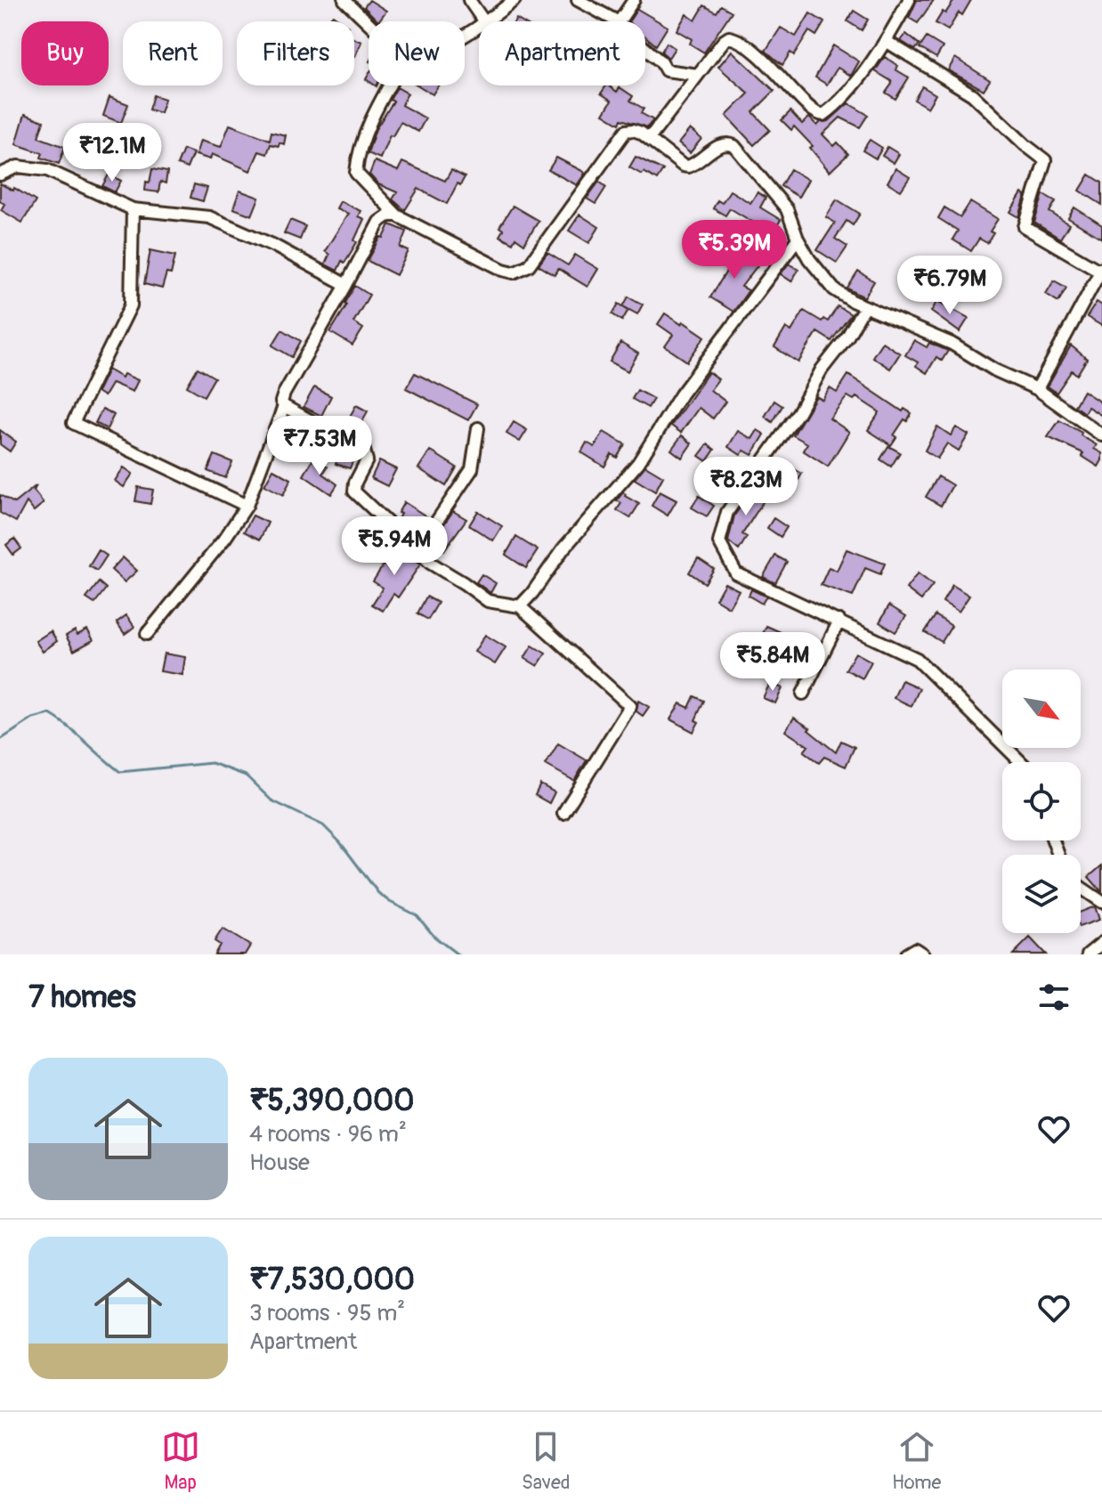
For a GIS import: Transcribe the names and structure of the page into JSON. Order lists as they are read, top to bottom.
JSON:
{
  "north": "bottom right",
  "page": {
    "chip": [
      "Buy",
      "Rent",
      "Filters",
      "New",
      "Apartment"
    ],
    "price": [
      "₹12.1M",
      "₹5.39M",
      "₹6.79M",
      "₹7.53M",
      "₹8.23M",
      "₹5.94M",
      "₹5.84M"
    ],
    "heading": "7 homes",
    "list": [
      {
        "name": "₹5,390,000",
        "note": "4 rooms · 96 m² · House"
      },
      {
        "name": "₹7,530,000",
        "note": "3 rooms · 95 m² · Apartment"
      }
    ],
    "tabs": ["Map", "Saved", "Home"]
  }
}
